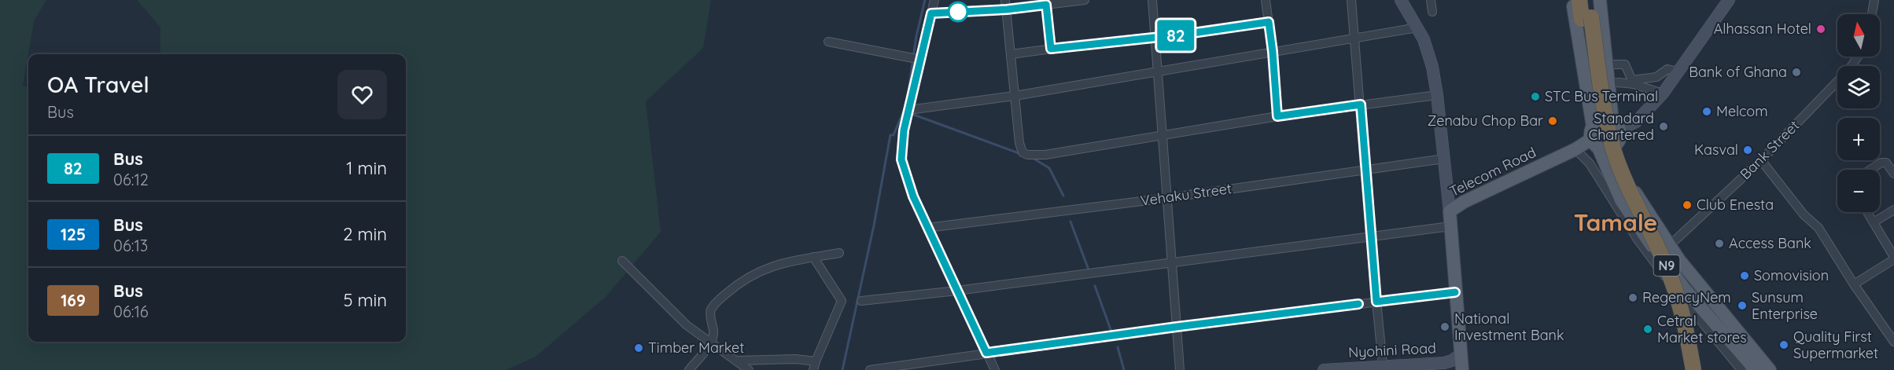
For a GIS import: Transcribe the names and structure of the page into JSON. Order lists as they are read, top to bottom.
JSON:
{
  "streets": {
    "main road": ["Telecom Road", "N9"],
    "street": ["Bank Street", "Vehaku Street", "Nyohini Road"]
  },
  "crossings": [
    ["Telecom Road", "N9"],
    ["Telecom Road", "Nyohini Road"]
  ],
  "districts": ["Tamale"],
  "places": [
    "Alhassan Hotel",
    "Bank of Ghana",
    "STC Bus Terminal",
    "Melcom",
    "Zenabu Chop Bar",
    "Standard Chartered",
    "Kasval",
    "Club Enesta",
    "Access Bank",
    "Somovision",
    "RegencyNem",
    "Sunsum Enterprise",
    "National Investment Bank",
    "Cetral Market stores",
    "Quality First Supermarket",
    "Timber Market"
  ],
  "lines": ["bus line 82"],
  "north": "top",
  "page": {
    "on_map": "82",
    "map_buttons": ["+", "−"],
    "heading": ["OA Travel", "Bus"],
    "list": [
      {
        "mark": "82",
        "name": "Bus",
        "note": "06:12",
        "value": "1 min"
      },
      {
        "mark": "125",
        "name": "Bus",
        "note": "06:13",
        "value": "2 min"
      },
      {
        "mark": "169",
        "name": "Bus",
        "note": "06:16",
        "value": "5 min"
      }
    ]
  }
}
